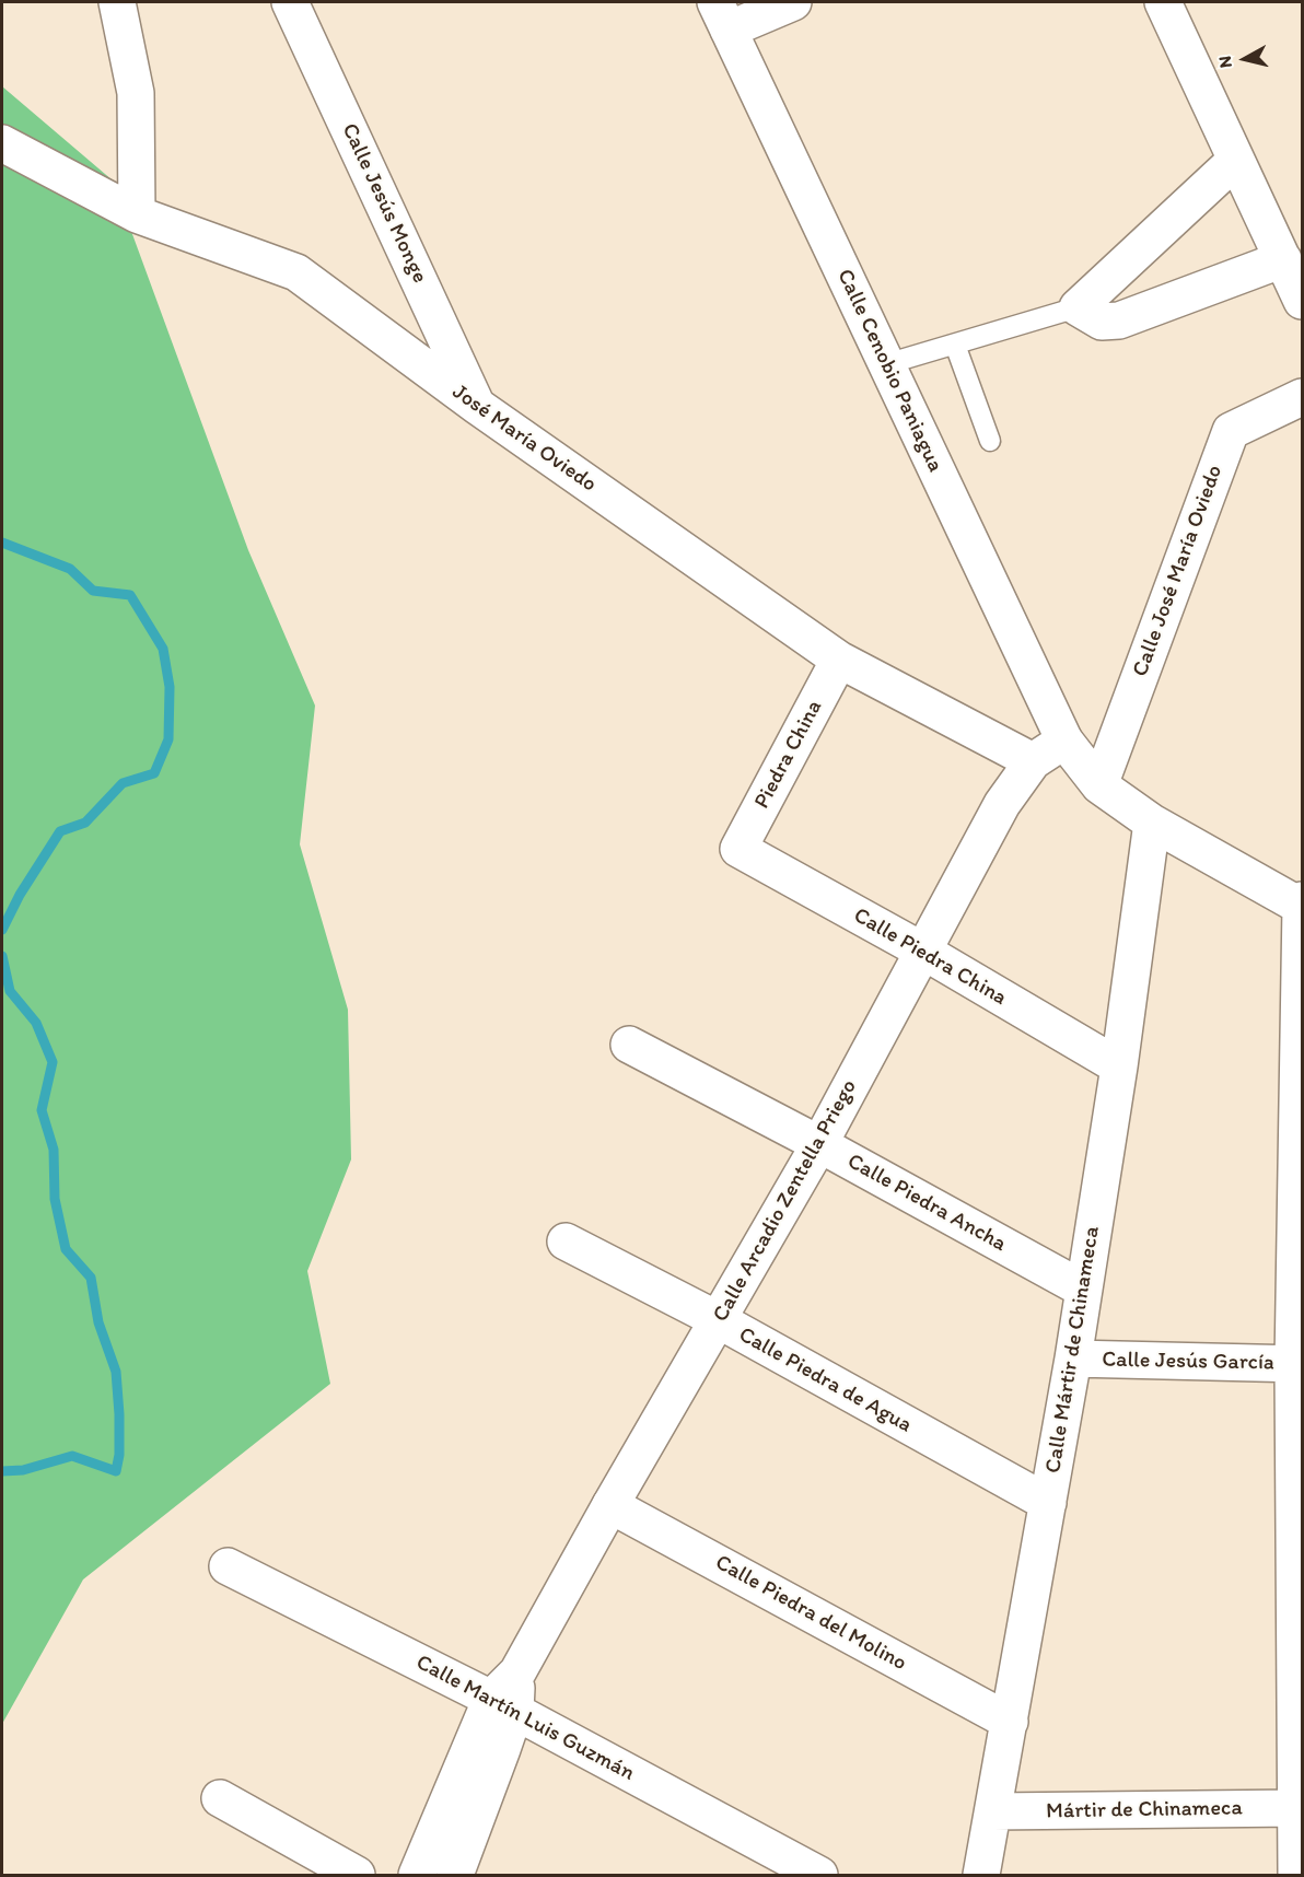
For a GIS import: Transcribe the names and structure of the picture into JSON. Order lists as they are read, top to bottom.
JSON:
{
  "streets": {
    "street": [
      "Calle Jesús Monge",
      "Calle Cenobio Paniagua",
      "José María Oviedo",
      "Calle José María Oviedo",
      "Piedra China",
      "Calle Piedra China",
      "Calle Arcadio Zentella Priego",
      "Calle Piedra Ancha",
      "Calle Mártir de Chinameca",
      "Calle Jesús García",
      "Calle Piedra de Agua",
      "Calle Piedra del Molino",
      "Calle Martín Luis Guzmán",
      "Mártir de Chinameca"
    ]
  },
  "crossings": [
    ["Calle Jesús Monge", "José María Oviedo"],
    ["Calle Cenobio Paniagua", "Calle José María Oviedo"],
    ["Calle Cenobio Paniagua", "Calle Arcadio Zentella Priego"],
    ["Calle Cenobio Paniagua", "Calle Mártir de Chinameca"],
    ["José María Oviedo", "Piedra China"],
    ["José María Oviedo", "Calle Arcadio Zentella Priego"],
    ["Piedra China", "Calle Piedra China"],
    ["Calle Piedra China", "Calle Arcadio Zentella Priego"],
    ["Calle Piedra China", "Calle Mártir de Chinameca"],
    ["Calle Arcadio Zentella Priego", "Calle Piedra Ancha"],
    ["Calle Arcadio Zentella Priego", "Calle Piedra de Agua"],
    ["Calle Arcadio Zentella Priego", "Calle Piedra del Molino"],
    ["Calle Arcadio Zentella Priego", "Calle Martín Luis Guzmán"],
    ["Calle Piedra Ancha", "Calle Mártir de Chinameca"],
    ["Calle Mártir de Chinameca", "Calle Jesús García"],
    ["Calle Mártir de Chinameca", "Calle Piedra de Agua"],
    ["Calle Mártir de Chinameca", "Calle Piedra del Molino"],
    ["Calle Mártir de Chinameca", "Mártir de Chinameca"]
  ],
  "north": "left"
}
